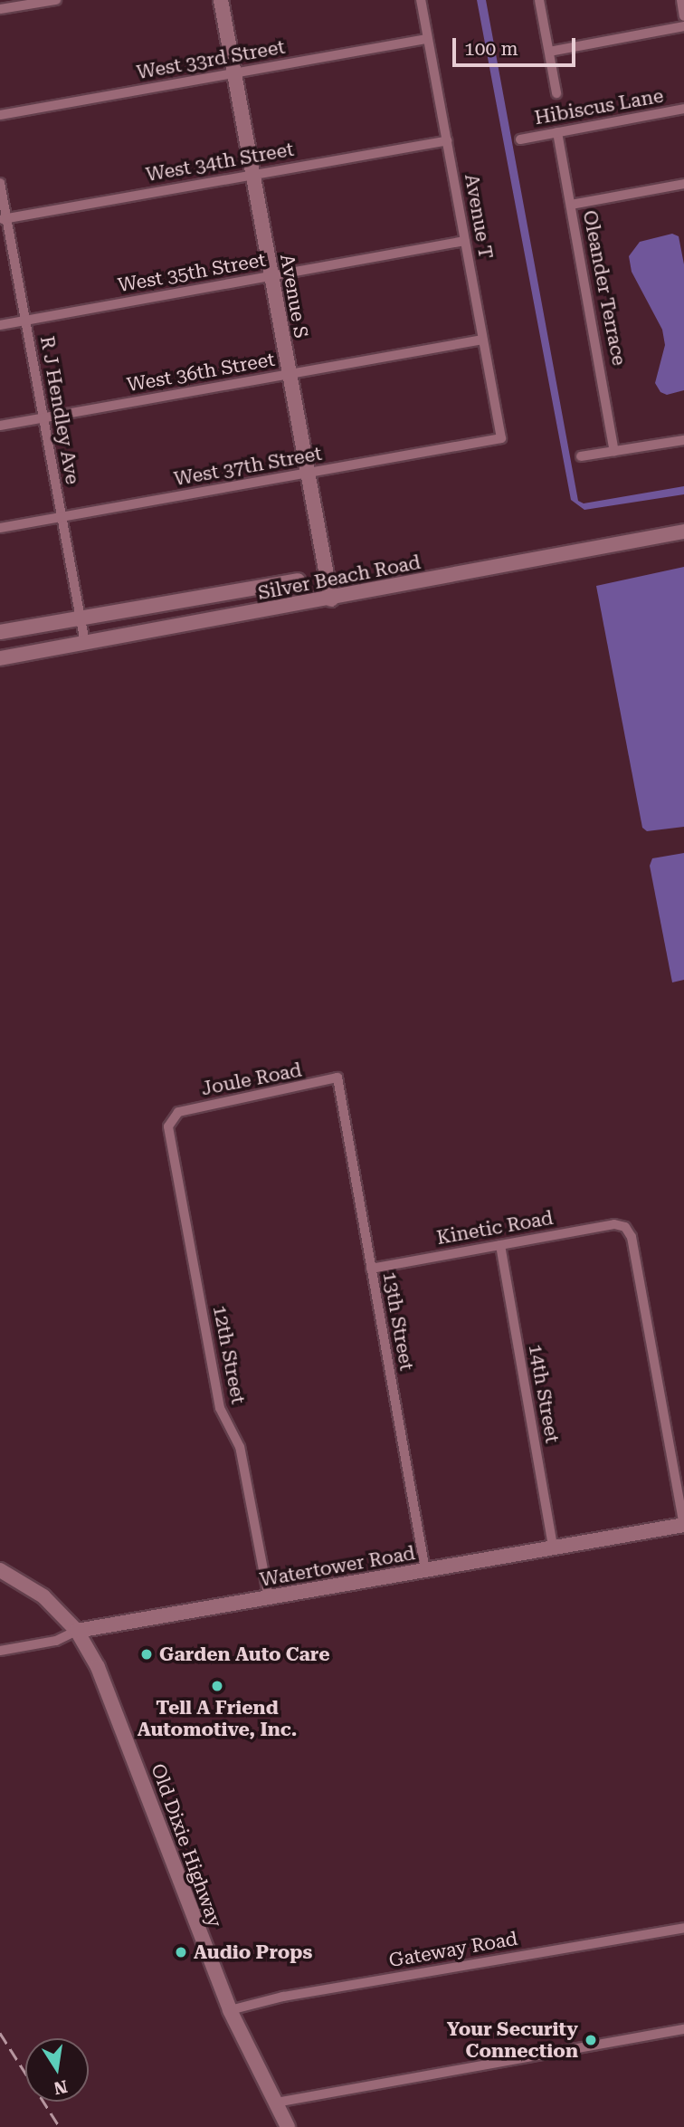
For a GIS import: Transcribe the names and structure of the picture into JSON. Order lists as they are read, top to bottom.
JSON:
{
  "streets": {
    "street": [
      "West 33rd Street",
      "Hibiscus Lane",
      "West 34th Street",
      "Avenue T",
      "West 35th Street",
      "Oleander Terrace",
      "Avenue S",
      "West 36th Street",
      "R J Hendley Ave",
      "West 37th Street",
      "Silver Beach Road",
      "Joule Road",
      "Kinetic Road",
      "13th Street",
      "12th Street",
      "14th Street",
      "Watertower Road",
      "Old Dixie Highway",
      "Gateway Road"
    ]
  },
  "crossings": [
    ["West 33rd Street", "Avenue T"],
    ["West 33rd Street", "Avenue S"],
    ["Hibiscus Lane", "Oleander Terrace"],
    ["West 34th Street", "Avenue T"],
    ["West 34th Street", "Avenue S"],
    ["West 34th Street", "R J Hendley Ave"],
    ["Avenue T", "West 35th Street"],
    ["Avenue T", "West 36th Street"],
    ["Avenue T", "West 37th Street"],
    ["West 35th Street", "Avenue S"],
    ["West 35th Street", "R J Hendley Ave"],
    ["Avenue S", "West 36th Street"],
    ["Avenue S", "West 37th Street"],
    ["Avenue S", "Silver Beach Road"],
    ["West 36th Street", "R J Hendley Ave"],
    ["R J Hendley Ave", "West 37th Street"],
    ["R J Hendley Ave", "Silver Beach Road"],
    ["Joule Road", "13th Street"],
    ["Joule Road", "12th Street"],
    ["Kinetic Road", "13th Street"],
    ["Kinetic Road", "14th Street"],
    ["Kinetic Road", "Watertower Road"],
    ["13th Street", "Watertower Road"],
    ["12th Street", "Watertower Road"],
    ["14th Street", "Watertower Road"],
    ["Watertower Road", "Old Dixie Highway"],
    ["Old Dixie Highway", "Gateway Road"]
  ],
  "places": [
    "Garden Auto Care",
    "Tell A Friend Automotive, Inc.",
    "Audio Props",
    "Your Security Connection"
  ],
  "scale_bar": "100 m",
  "north": "bottom"
}
